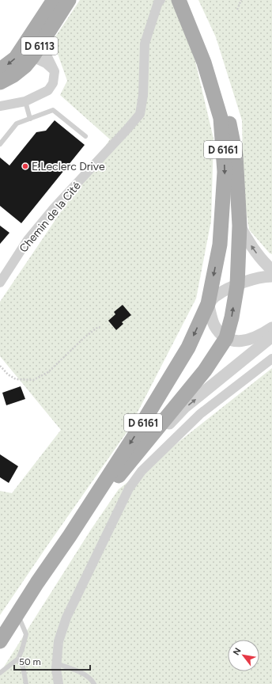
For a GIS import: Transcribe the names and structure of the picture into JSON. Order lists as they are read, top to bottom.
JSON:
{
  "streets": {
    "main road": ["D 6113", "D 6161"],
    "street": ["Chemin de la Cité"]
  },
  "places": ["E.Leclerc Drive"],
  "scale_bar": "50 m",
  "north": "top left"
}
